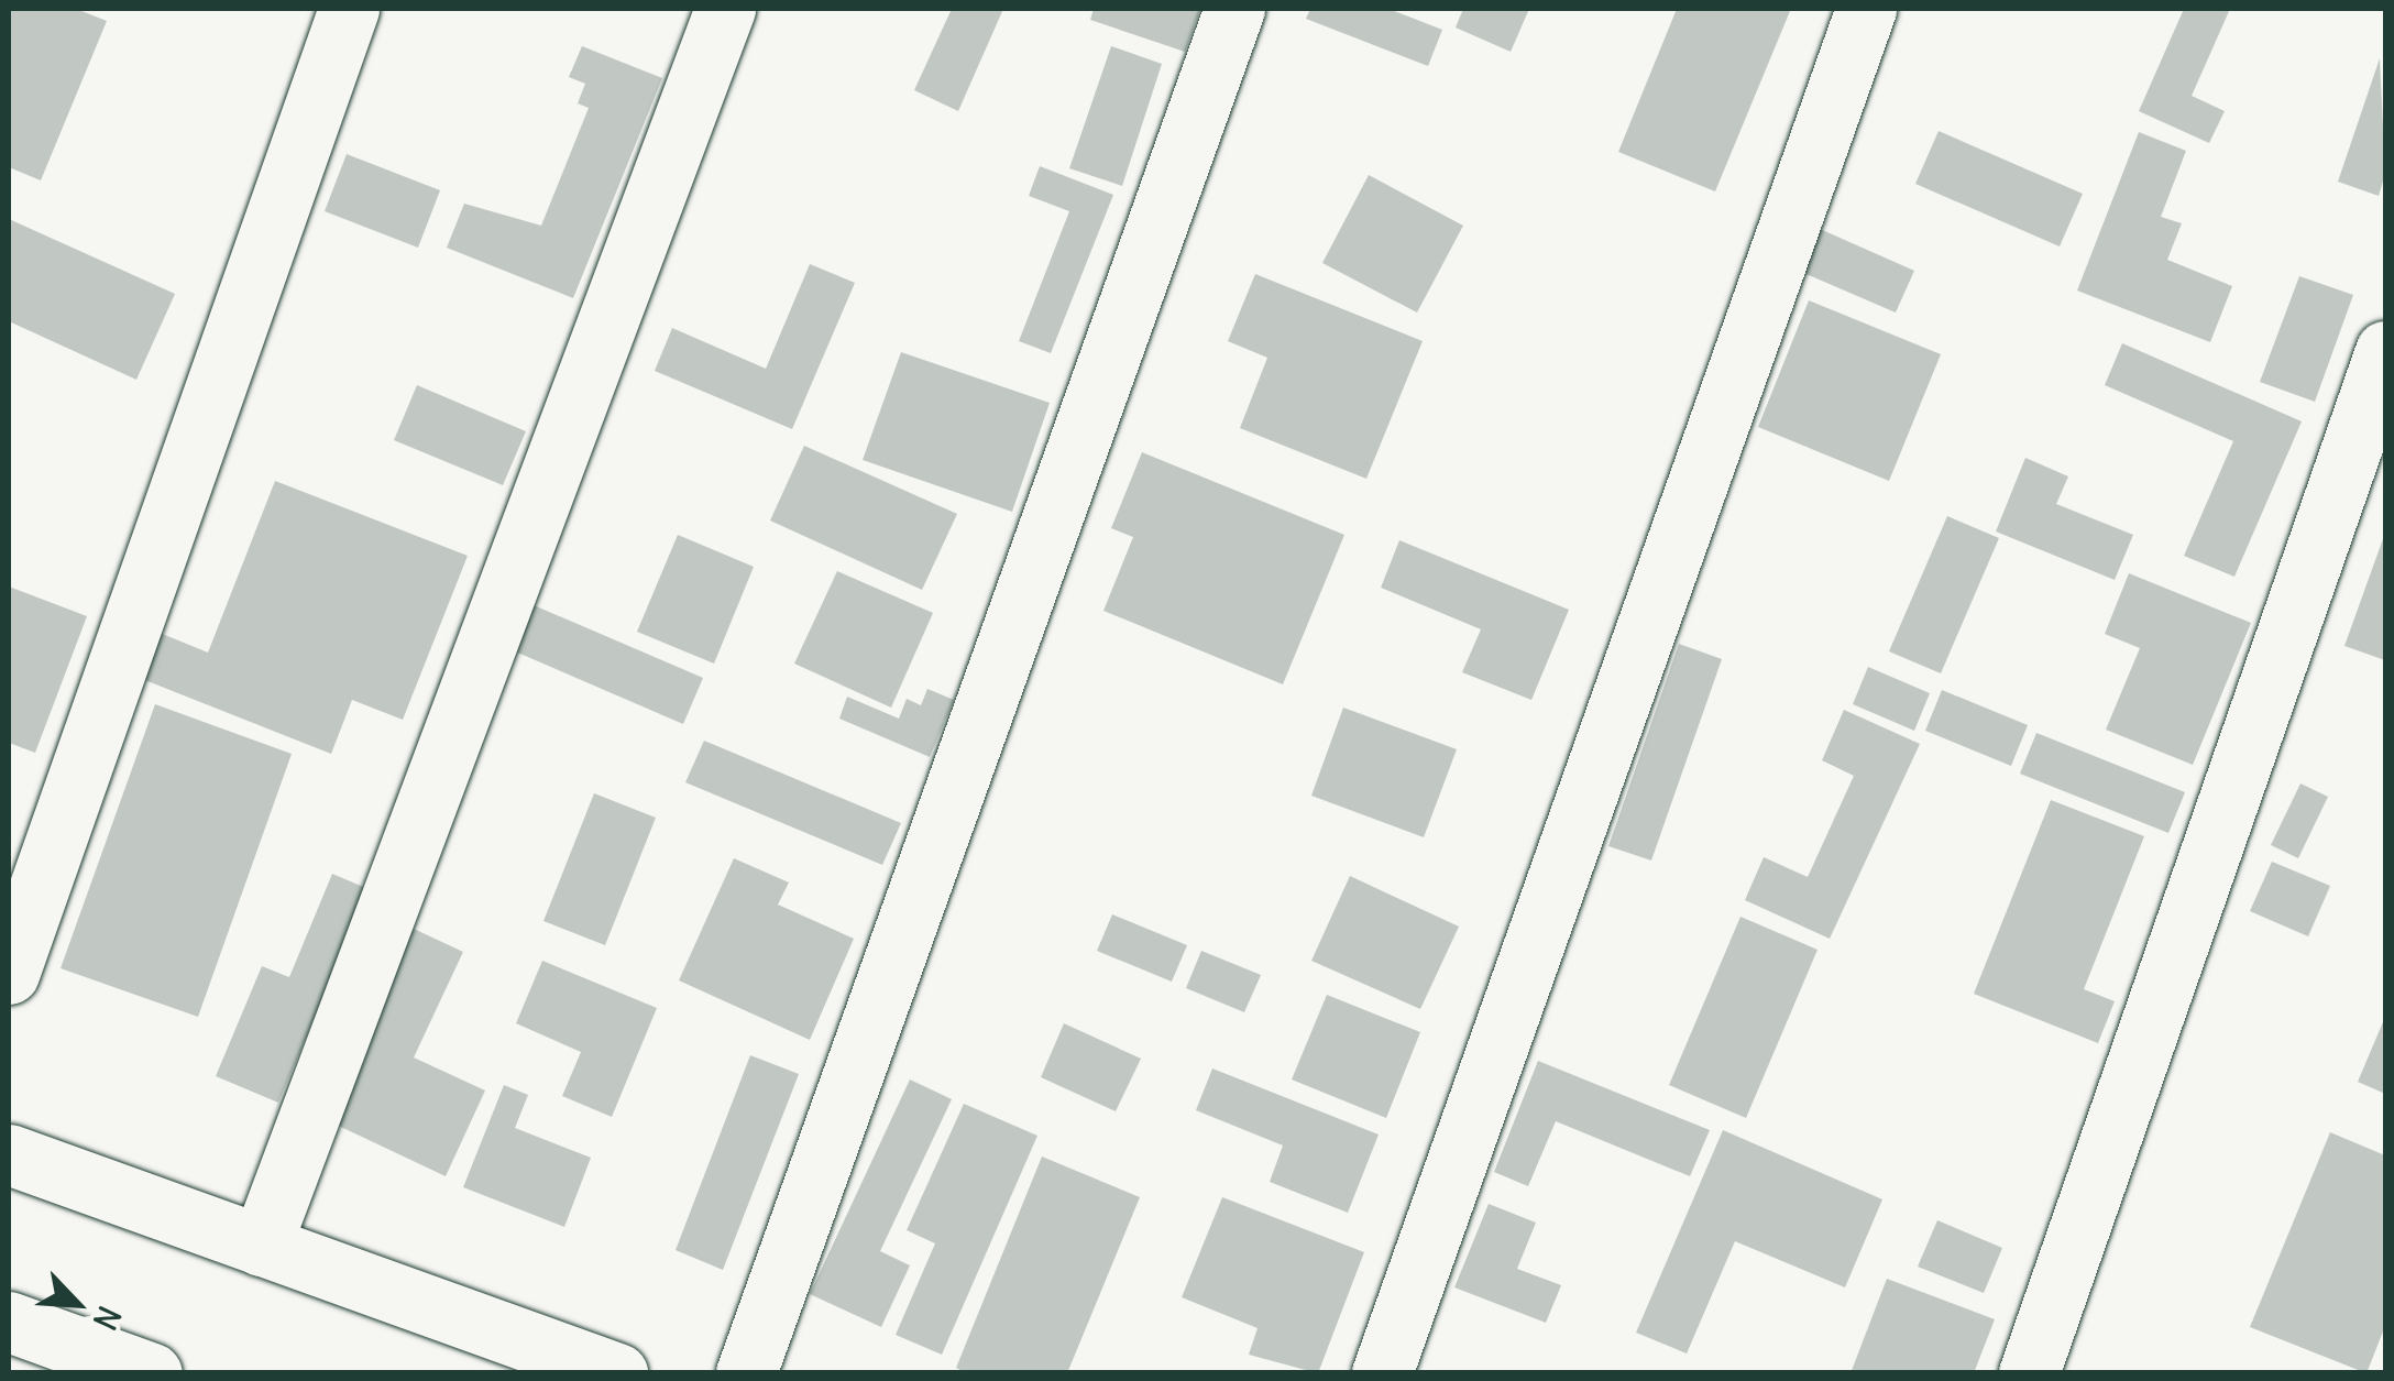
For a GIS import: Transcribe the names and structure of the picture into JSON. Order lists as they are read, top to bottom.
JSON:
{
  "north": "bottom right"
}
